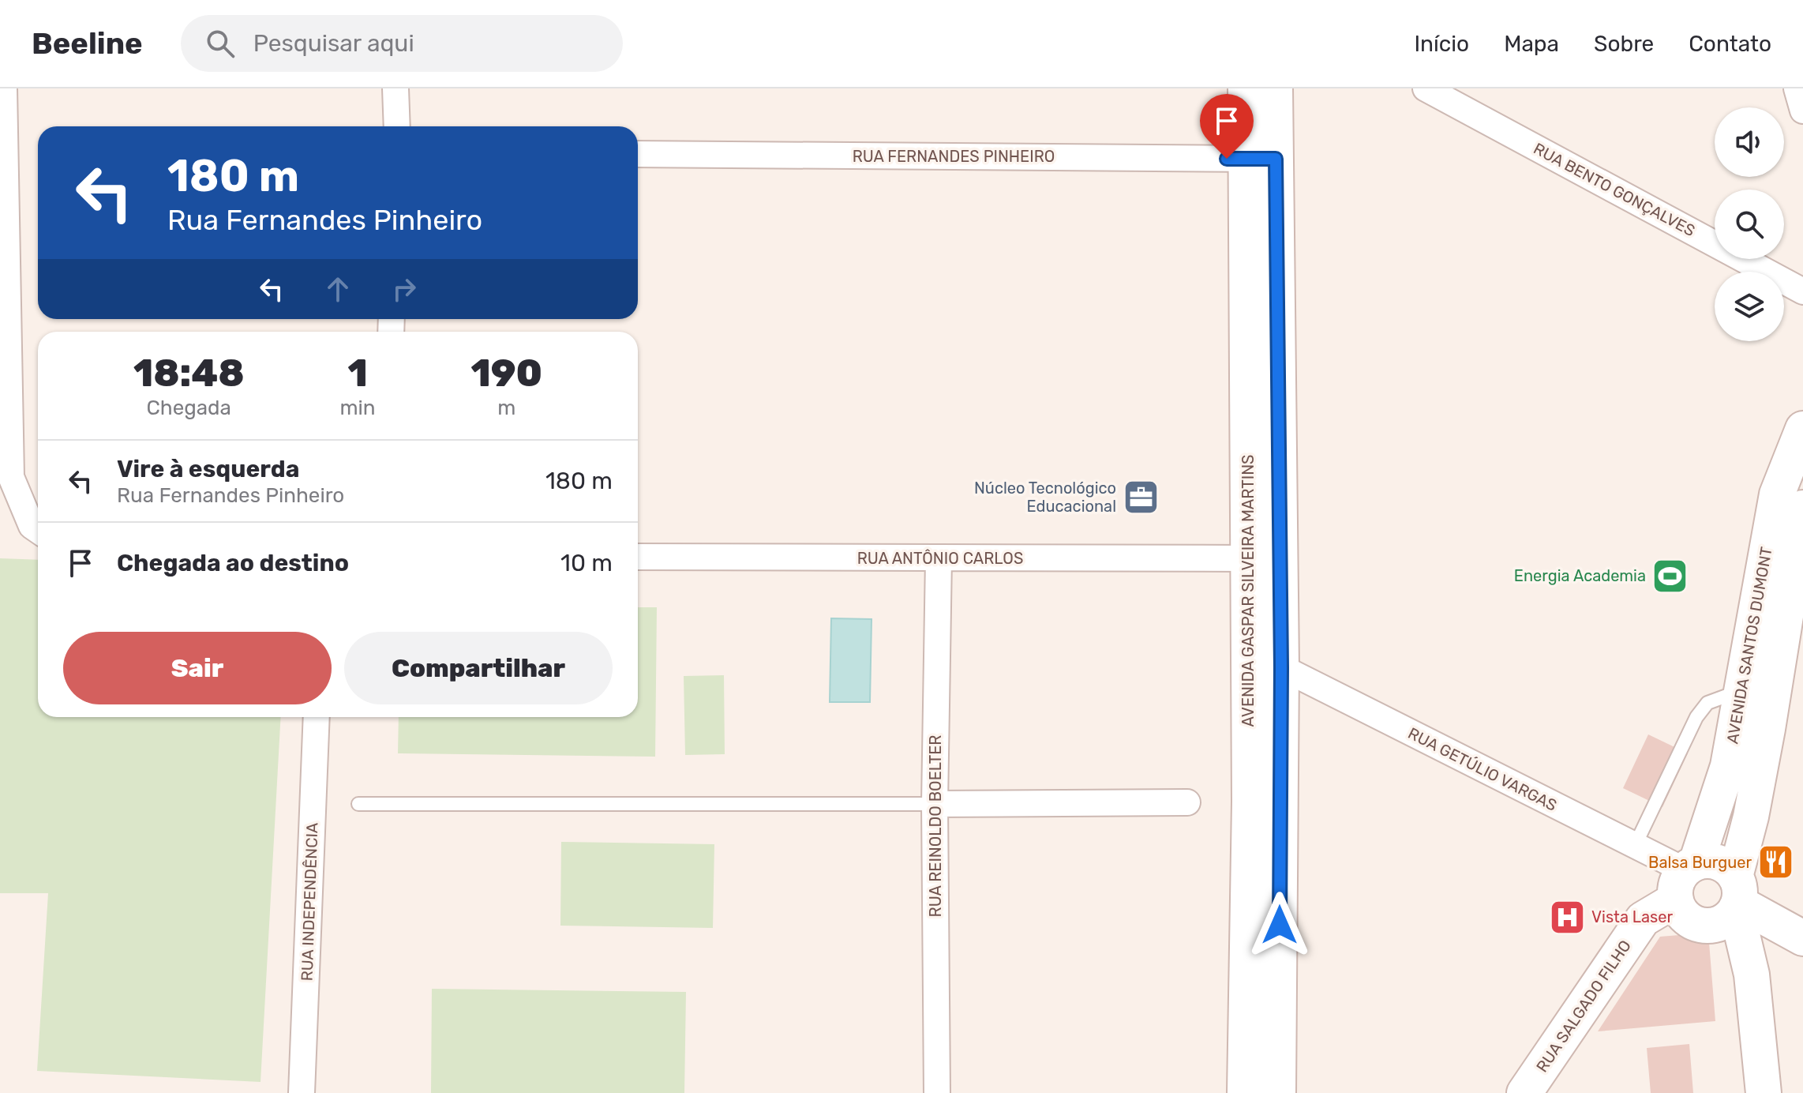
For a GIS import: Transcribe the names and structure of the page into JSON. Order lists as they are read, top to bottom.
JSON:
{
  "streets": {
    "street": [
      "RUA FERNANDES PINHEIRO",
      "RUA BENTO GONÇALVES",
      "RUA ANTÔNIO CARLOS",
      "AVENIDA GASPAR SILVEIRA MARTINS",
      "AVENIDA SANTOS DUMONT",
      "RUA GETÚLIO VARGAS",
      "RUA REINOLDO BOELTER",
      "RUA INDEPENDÊNCIA",
      "RUA SALGADO FILHO"
    ]
  },
  "crossings": [
    ["RUA FERNANDES PINHEIRO", "AVENIDA GASPAR SILVEIRA MARTINS"],
    ["RUA ANTÔNIO CARLOS", "AVENIDA GASPAR SILVEIRA MARTINS"],
    ["RUA ANTÔNIO CARLOS", "RUA REINOLDO BOELTER"],
    ["AVENIDA GASPAR SILVEIRA MARTINS", "RUA GETÚLIO VARGAS"],
    ["AVENIDA SANTOS DUMONT", "RUA GETÚLIO VARGAS"],
    ["AVENIDA SANTOS DUMONT", "RUA SALGADO FILHO"],
    ["RUA GETÚLIO VARGAS", "RUA SALGADO FILHO"]
  ],
  "places": {
    "office": ["Núcleo Tecnológico Educacional"],
    "sports": ["Energia Academia"],
    "restaurant": ["Balsa Burguer"],
    "hospital": ["Vista Laser"]
  },
  "page": {
    "header": "Beeline",
    "search": "Pesquisar aqui",
    "nav": [
      "Início",
      "Mapa",
      "Sobre",
      "Contato"
    ],
    "turn": ["180 m", "Rua Fernandes Pinheiro"],
    "eta": [
      "18:48",
      "Chegada",
      "1",
      "min",
      "190",
      "m"
    ],
    "list": [
      {
        "name": "Vire à esquerda",
        "note": "Rua Fernandes Pinheiro",
        "value": "180 m"
      },
      {
        "name": "Chegada ao destino",
        "value": "10 m"
      }
    ],
    "buttons": ["Sair", "Compartilhar"]
  }
}
